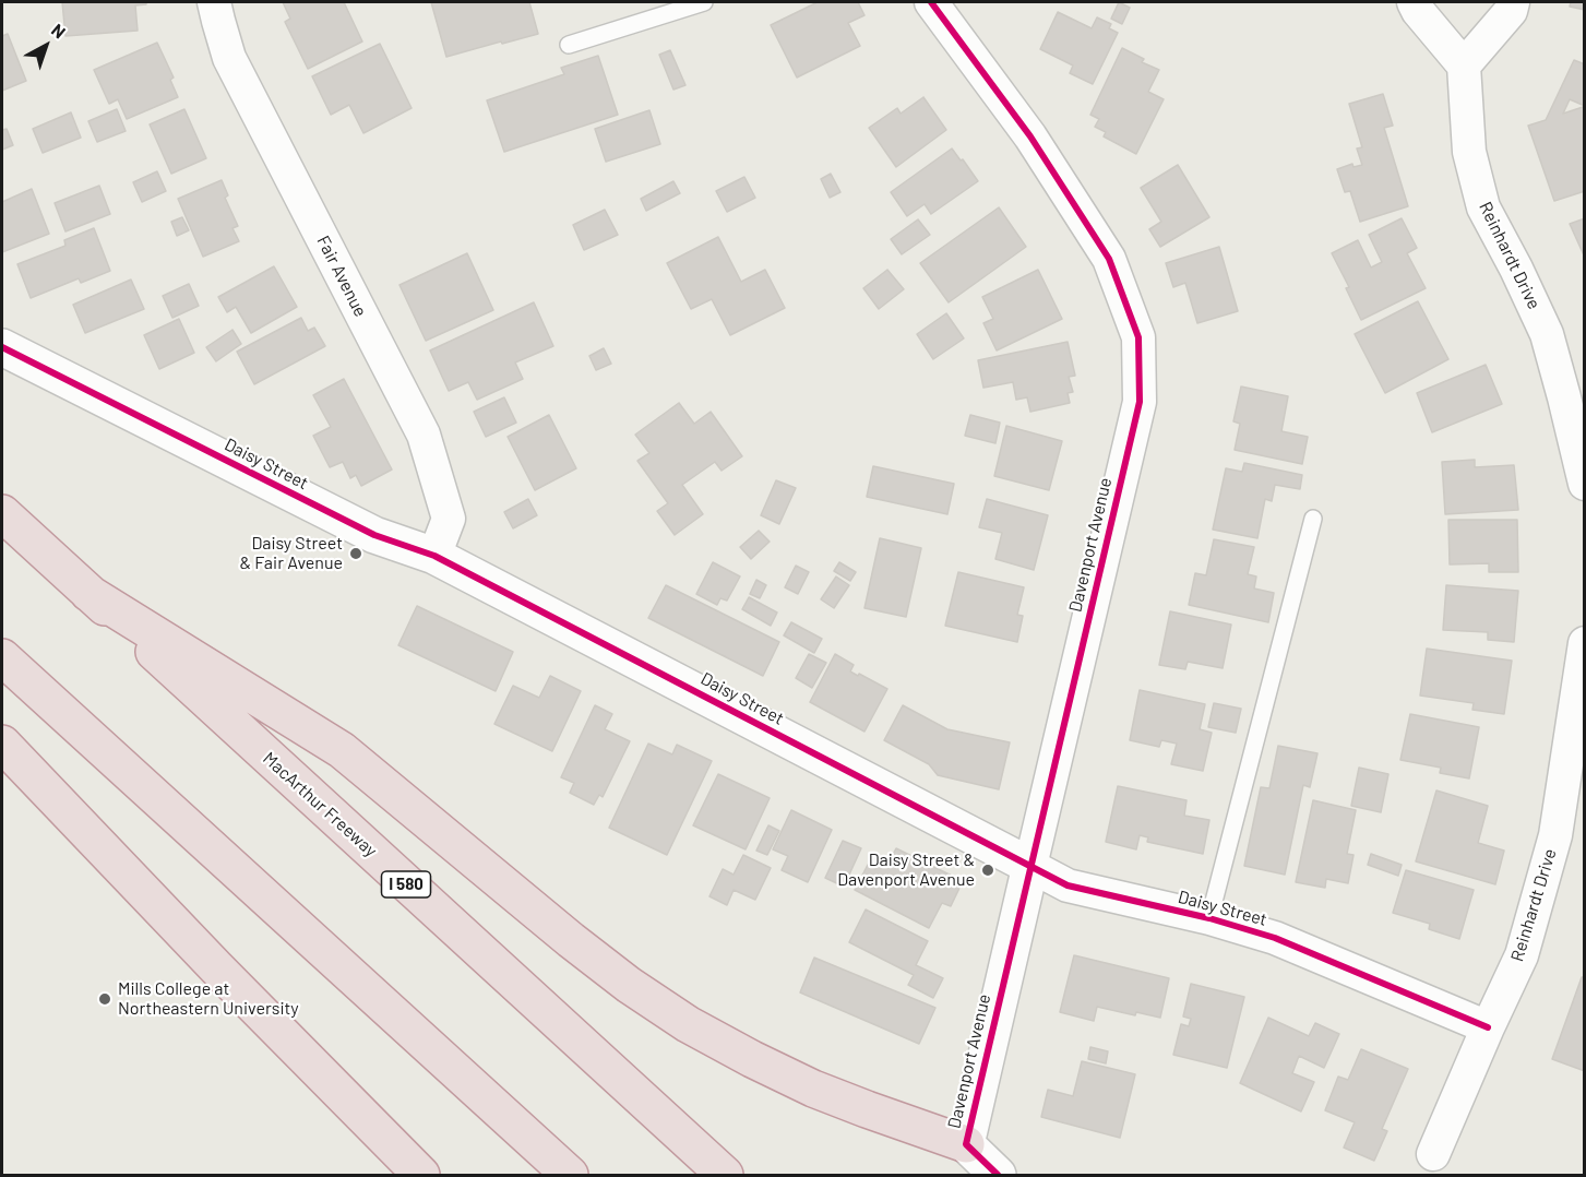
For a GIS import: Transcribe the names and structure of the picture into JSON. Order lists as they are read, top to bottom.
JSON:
{
  "streets": {
    "highway": ["MacArthur Freeway", "I 580"],
    "street": [
      "Reinhardt Drive",
      "Fair Avenue",
      "Daisy Street",
      "Davenport Avenue"
    ]
  },
  "crossings": [
    ["Reinhardt Drive", "Daisy Street"],
    ["Fair Avenue", "Daisy Street"],
    ["Daisy Street", "Davenport Avenue"]
  ],
  "places": ["Daisy Street & Fair Avenue", "Daisy Street & Davenport Avenue", "Mills College at Northeastern University"],
  "north": "top right"
}
